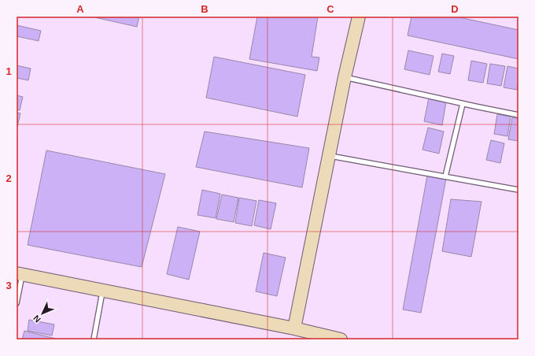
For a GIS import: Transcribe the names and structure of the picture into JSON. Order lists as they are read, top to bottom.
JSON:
{
  "north": "bottom left",
  "grid": {
    "columns": [
      "A",
      "B",
      "C",
      "D"
    ],
    "rows": ["1", "2", "3"]
  }
}
